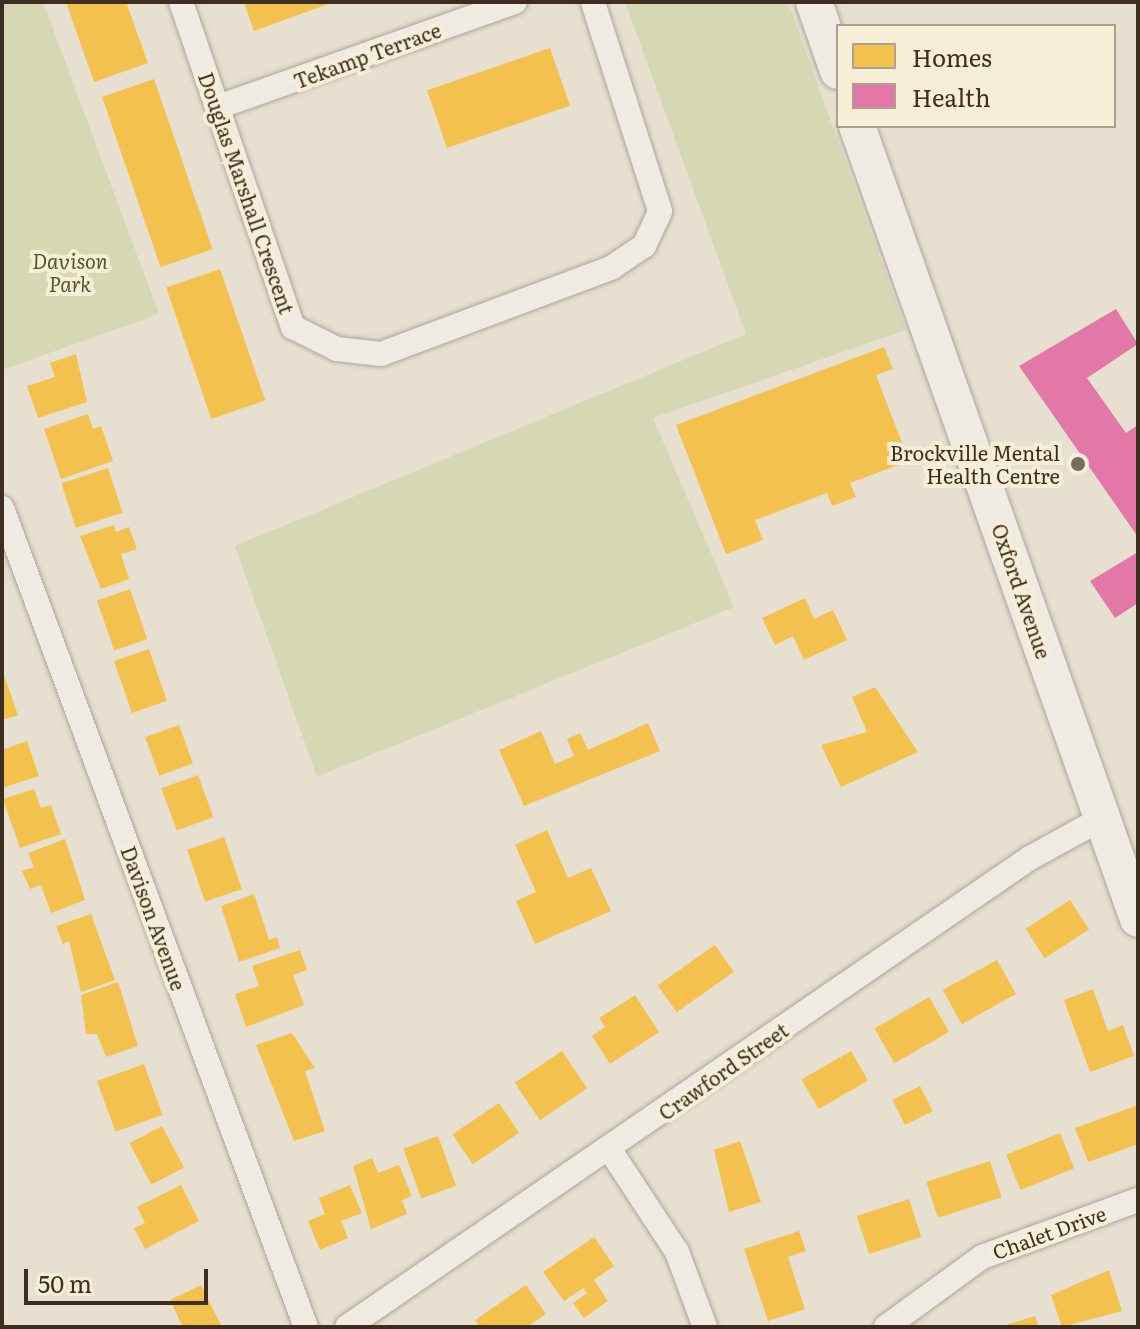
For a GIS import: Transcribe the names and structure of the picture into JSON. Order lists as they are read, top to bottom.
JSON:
{
  "streets": {
    "street": [
      "Tekamp Terrace",
      "Douglas Marshall Crescent",
      "Oxford Avenue",
      "Davison Avenue",
      "Crawford Street",
      "Chalet Drive"
    ]
  },
  "crossings": [
    ["Tekamp Terrace", "Douglas Marshall Crescent"],
    ["Oxford Avenue", "Crawford Street"]
  ],
  "parks": ["Davison Park"],
  "places": ["Brockville Mental Health Centre"],
  "legend": ["Homes", "Health"],
  "scale_bar": "50 m"
}
